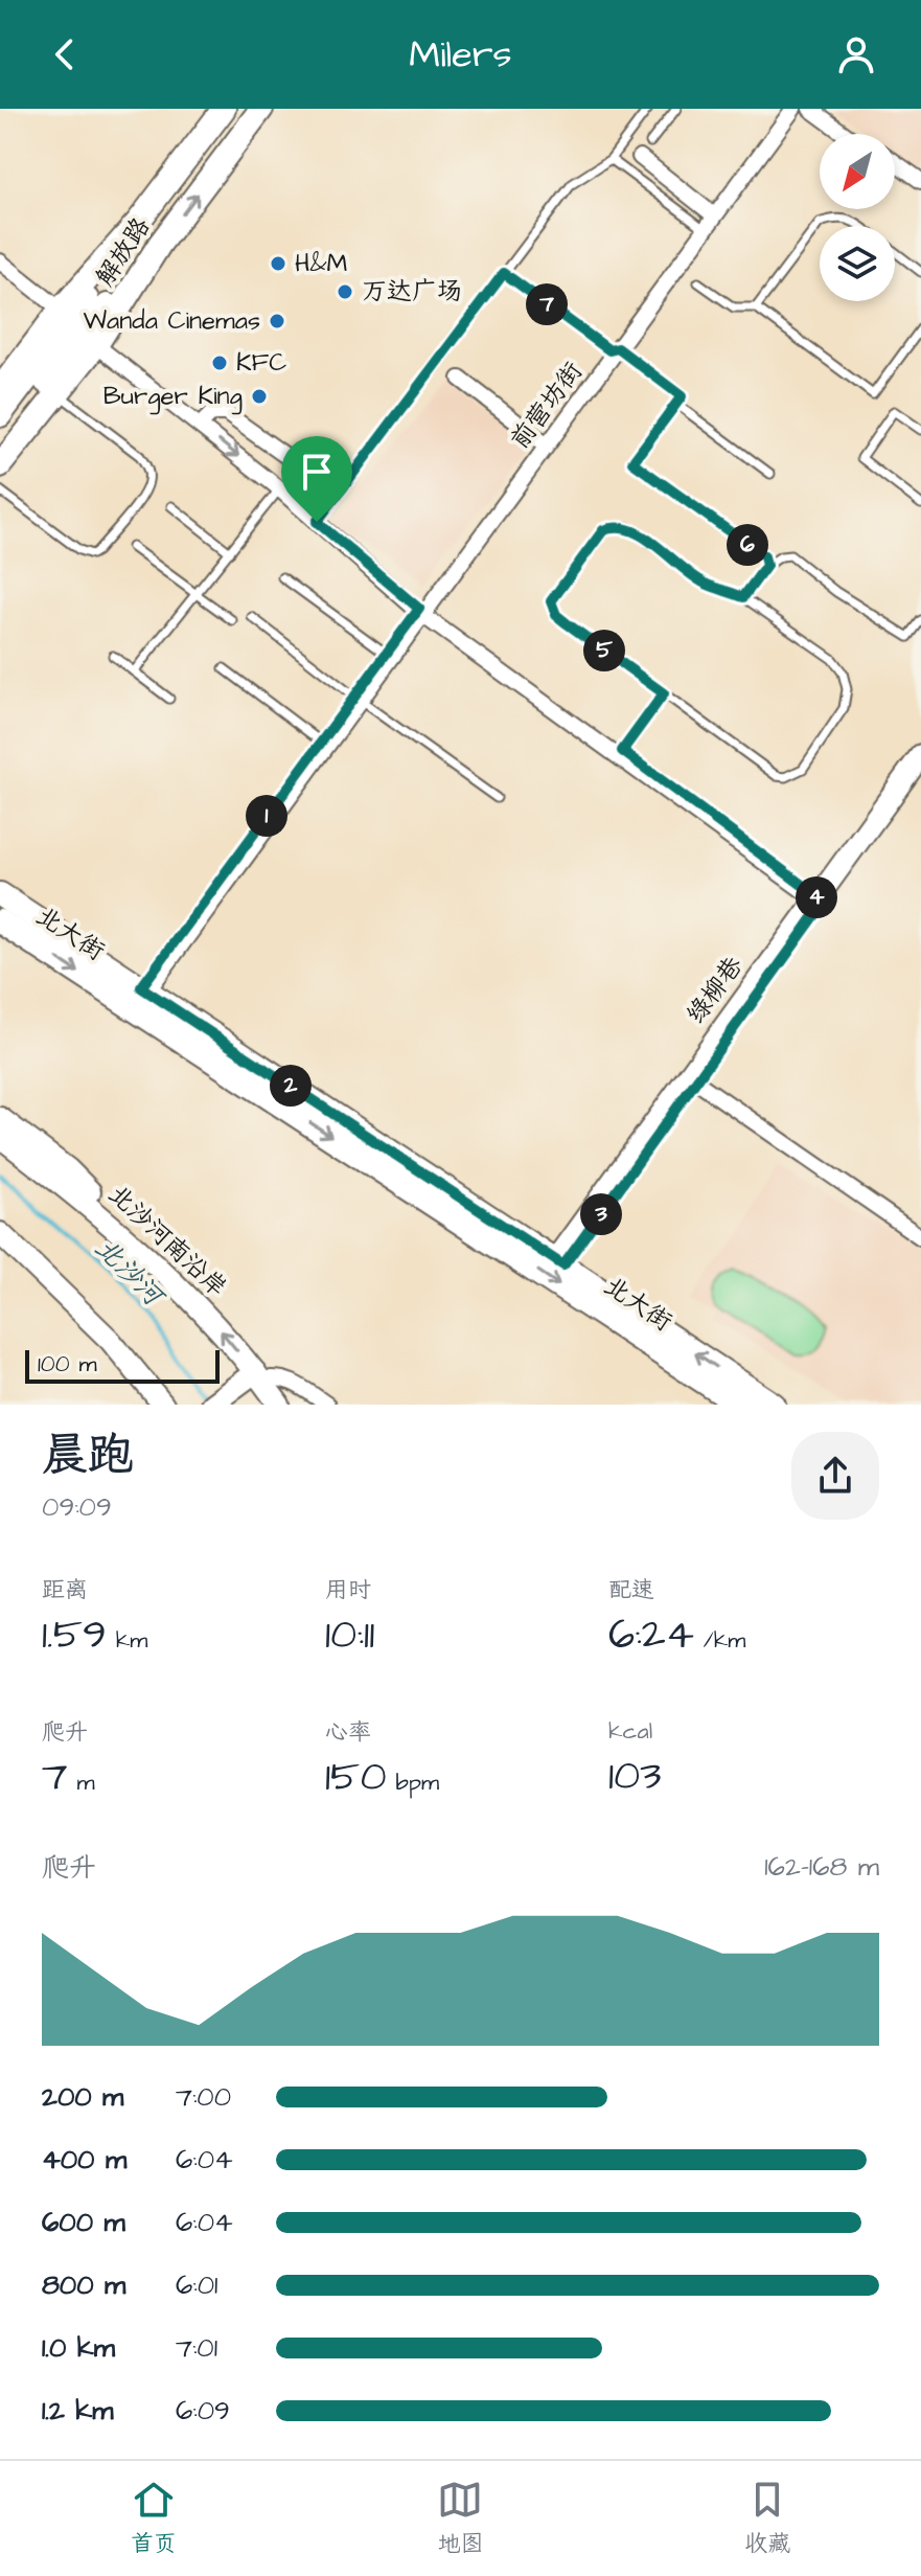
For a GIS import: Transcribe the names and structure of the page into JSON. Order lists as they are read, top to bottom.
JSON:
{
  "streets": {
    "main road": ["解放路", "北大街"],
    "street": ["前营坊街", "绿柳巷", "北沙河南沿岸"]
  },
  "water": ["北沙河"],
  "places": [
    "H&M",
    "万达广场",
    "Wanda Cinemas",
    "KFC",
    "Burger King"
  ],
  "scale_bar": "100 m",
  "north": "bottom left",
  "page": {
    "header": "Milers",
    "pins": [
      "7",
      "6",
      "5",
      "1",
      "4",
      "2",
      "3"
    ],
    "scale": "100 m",
    "heading": ["晨跑", "09:09"],
    "stats": [
      ["距离", "1.59 km"],
      ["用时", "10:11"],
      ["配速", "6:24 /km"],
      ["爬升", "7 m"],
      ["心率", "150 bpm"],
      ["kcal", "103"]
    ],
    "chart": ["爬升", "162–168 m"],
    "list": [
      {
        "name": "200 m",
        "note": "7:00"
      },
      {
        "name": "400 m",
        "note": "6:04"
      },
      {
        "name": "600 m",
        "note": "6:04"
      },
      {
        "name": "800 m",
        "note": "6:01"
      },
      {
        "name": "1.0 km",
        "note": "7:01"
      },
      {
        "name": "1.2 km",
        "note": "6:09"
      }
    ],
    "tabs": ["首页", "地图", "收藏"]
  }
}
